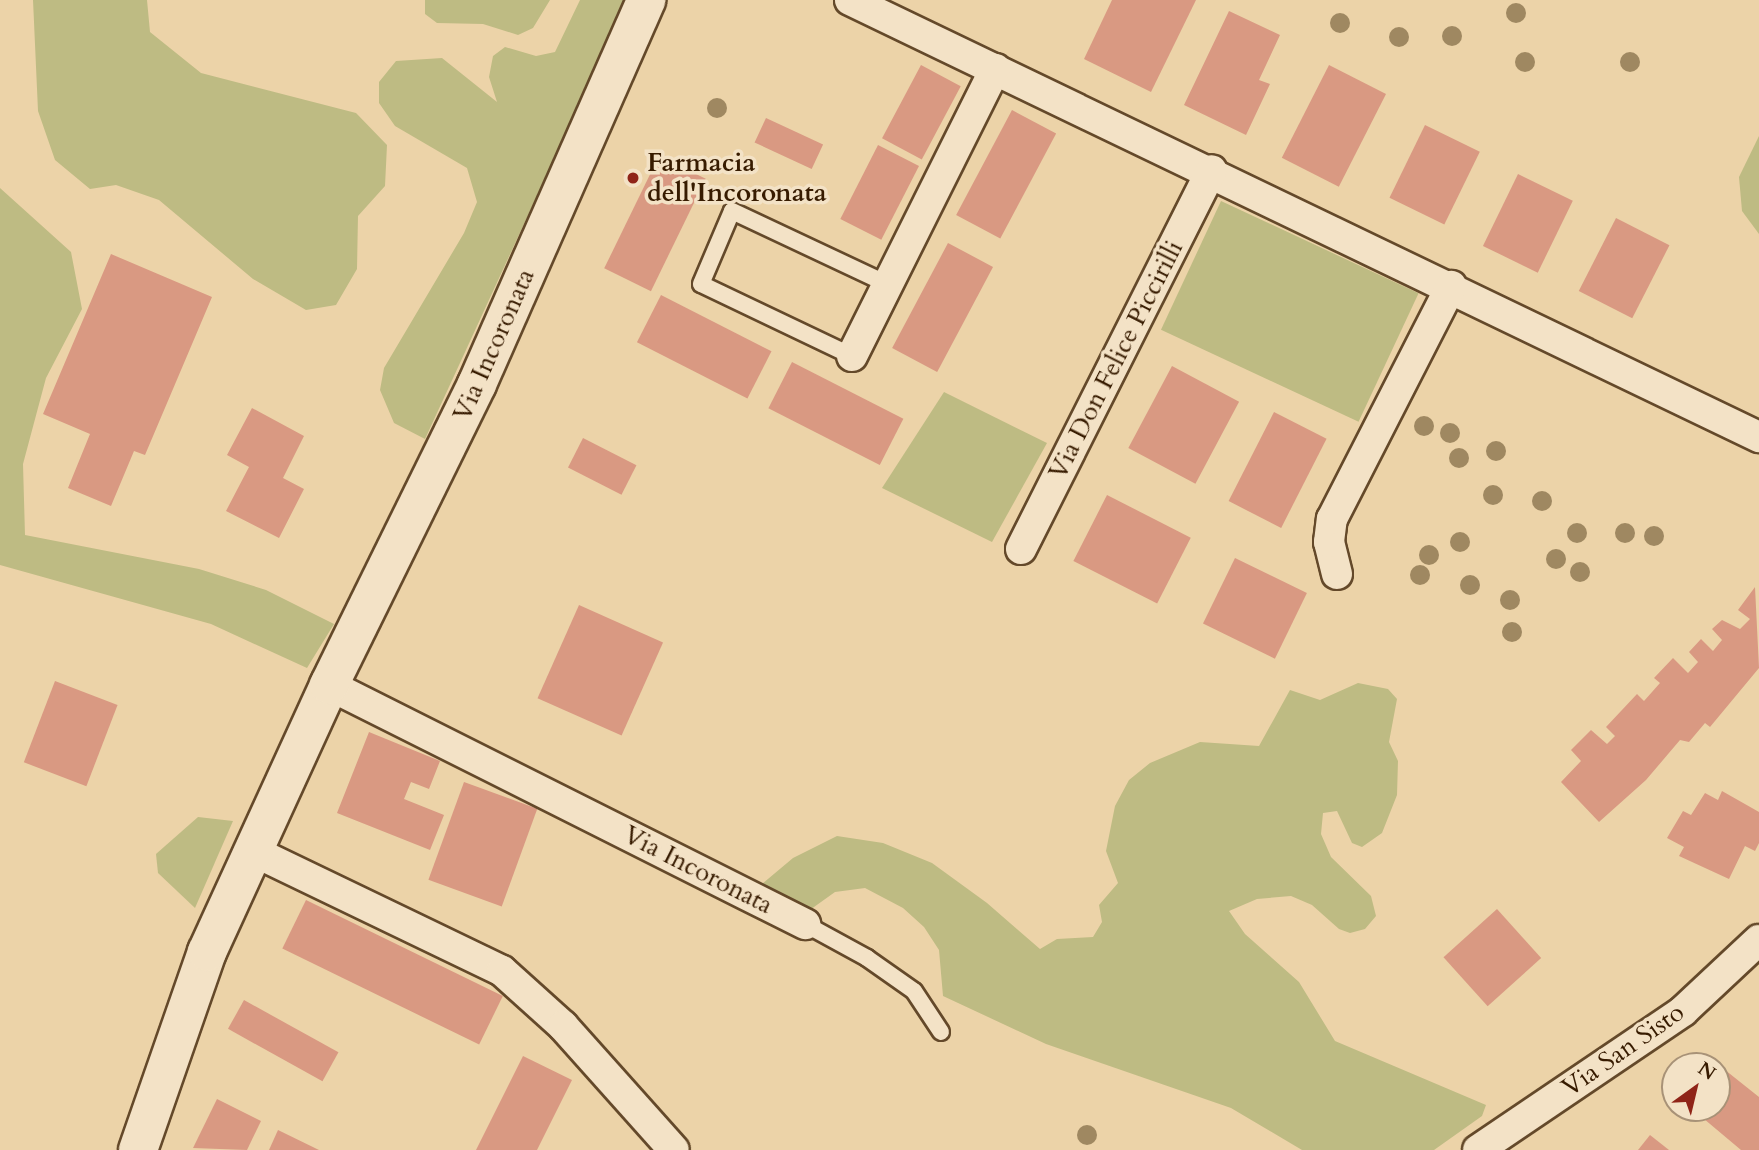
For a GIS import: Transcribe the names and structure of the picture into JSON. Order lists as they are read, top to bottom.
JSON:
{
  "streets": {
    "main road": ["Via Incoronata"],
    "street": ["Via Don Felice Piccirilli", "Via San Sisto"]
  },
  "places": ["Farmacia dell'Incoronata"],
  "north": "top right"
}
